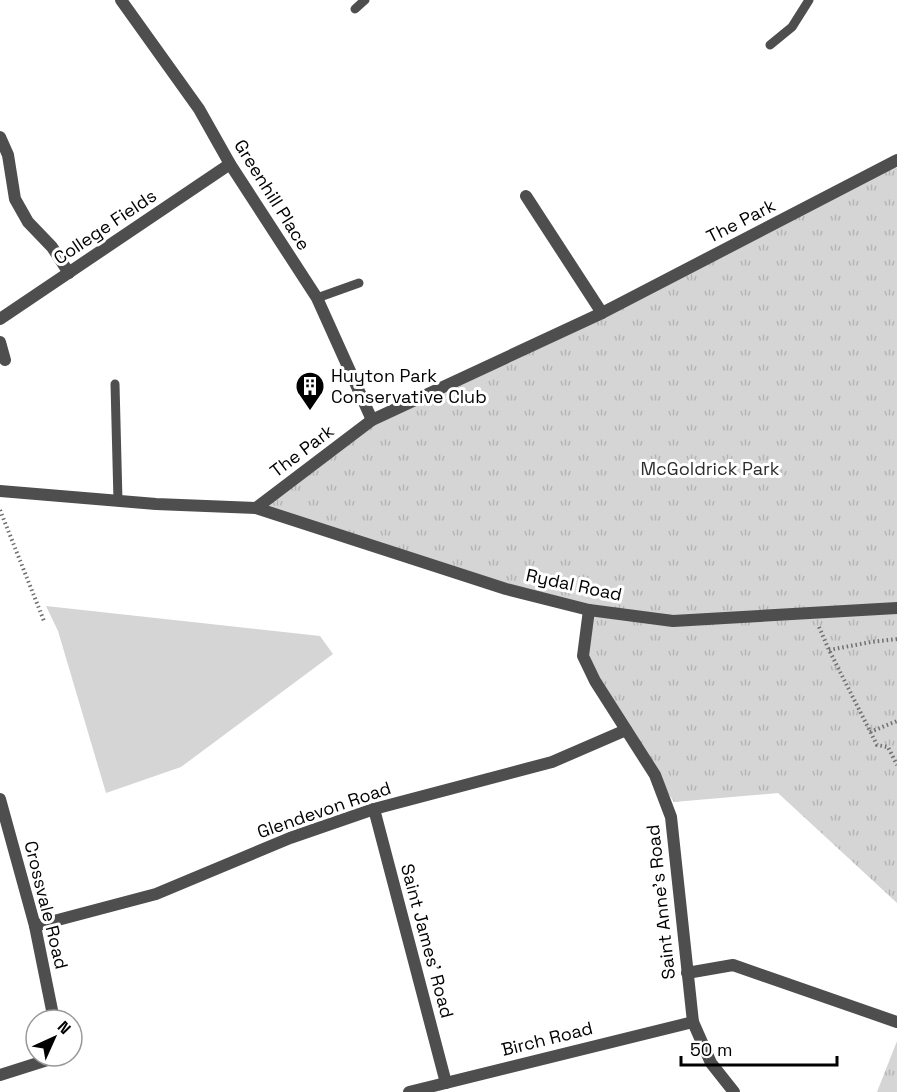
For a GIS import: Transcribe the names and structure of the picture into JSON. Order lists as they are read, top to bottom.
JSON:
{
  "streets": {
    "street": [
      "Greenhill Place",
      "The Park",
      "College Fields",
      "Rydal Road",
      "Glendevon Road",
      "Saint Anne's Road",
      "Crossvale Road",
      "Saint James' Road",
      "Birch Road"
    ]
  },
  "crossings": [
    ["Greenhill Place", "The Park"],
    ["Greenhill Place", "College Fields"],
    ["The Park", "Rydal Road"],
    ["Rydal Road", "Saint Anne's Road"],
    ["Glendevon Road", "Saint Anne's Road"],
    ["Glendevon Road", "Crossvale Road"],
    ["Glendevon Road", "Saint James' Road"],
    ["Saint Anne's Road", "Birch Road"],
    ["Saint James' Road", "Birch Road"]
  ],
  "parks": ["McGoldrick Park"],
  "places": {
    "building": ["Huyton Park Conservative Club"]
  },
  "scale_bar": "50 m",
  "north": "top right"
}
